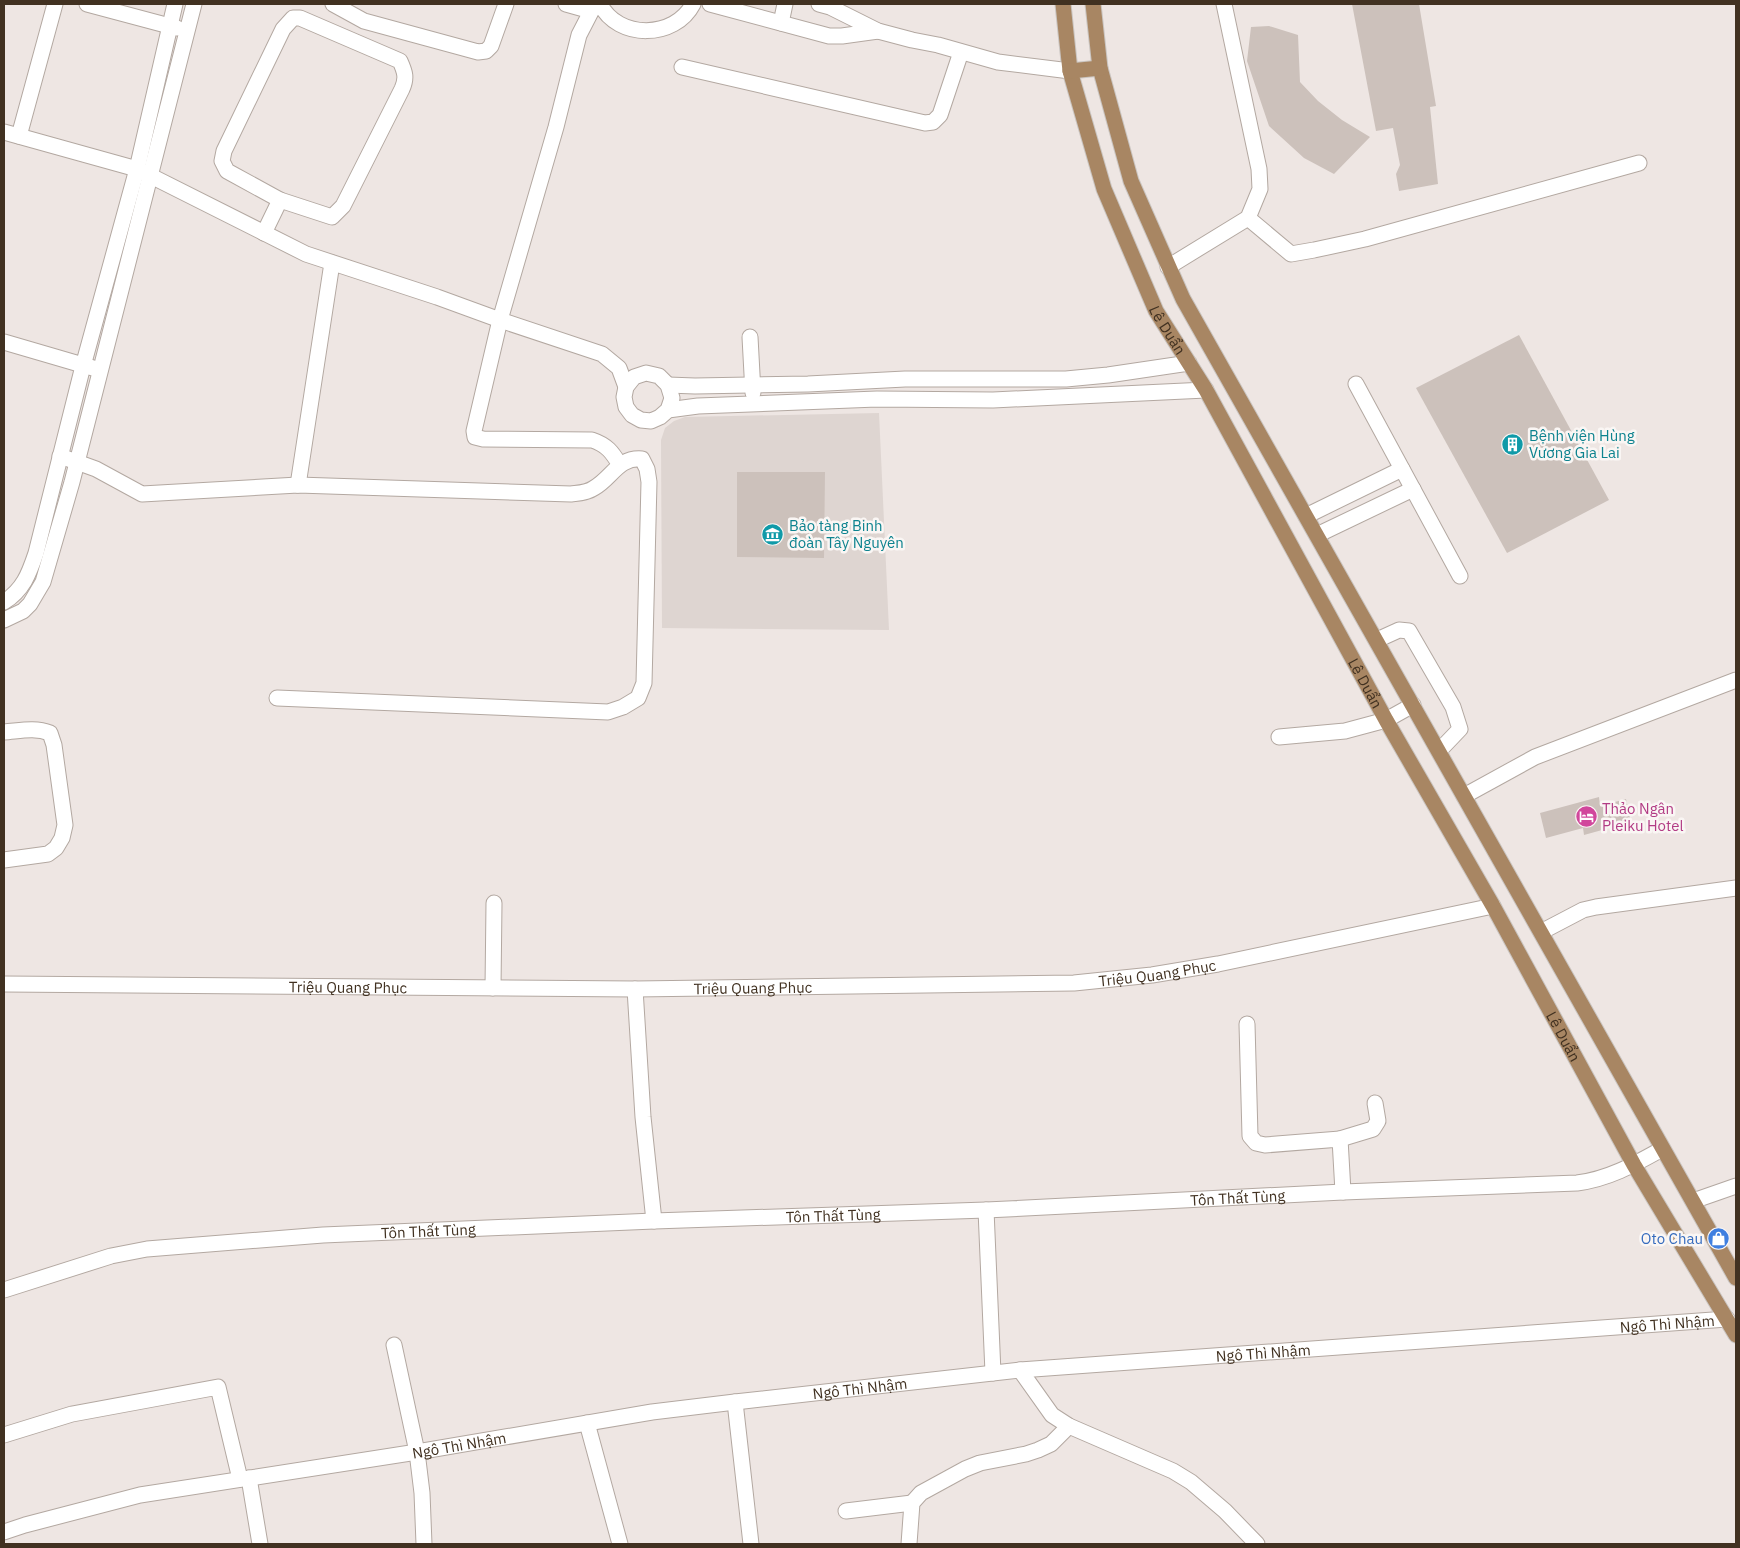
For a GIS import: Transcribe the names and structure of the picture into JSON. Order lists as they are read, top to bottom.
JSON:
{
  "streets": {
    "main road": ["Lê Duẩn"],
    "street": ["Triệu Quang Phục", "Tôn Thất Tùng", "Ngô Thì Nhậm"]
  },
  "crossings": [
    ["Lê Duẩn", "Triệu Quang Phục"],
    ["Lê Duẩn", "Tôn Thất Tùng"],
    ["Lê Duẩn", "Ngô Thì Nhậm"]
  ],
  "places": {
    "building": ["Bệnh viện Hùng Vương Gia Lai"],
    "museum": ["Bảo tàng Binh đoàn Tây Nguyên"],
    "hotel": ["Thảo Ngân Pleiku Hotel"],
    "shop": ["Oto Chau"]
  }
}
